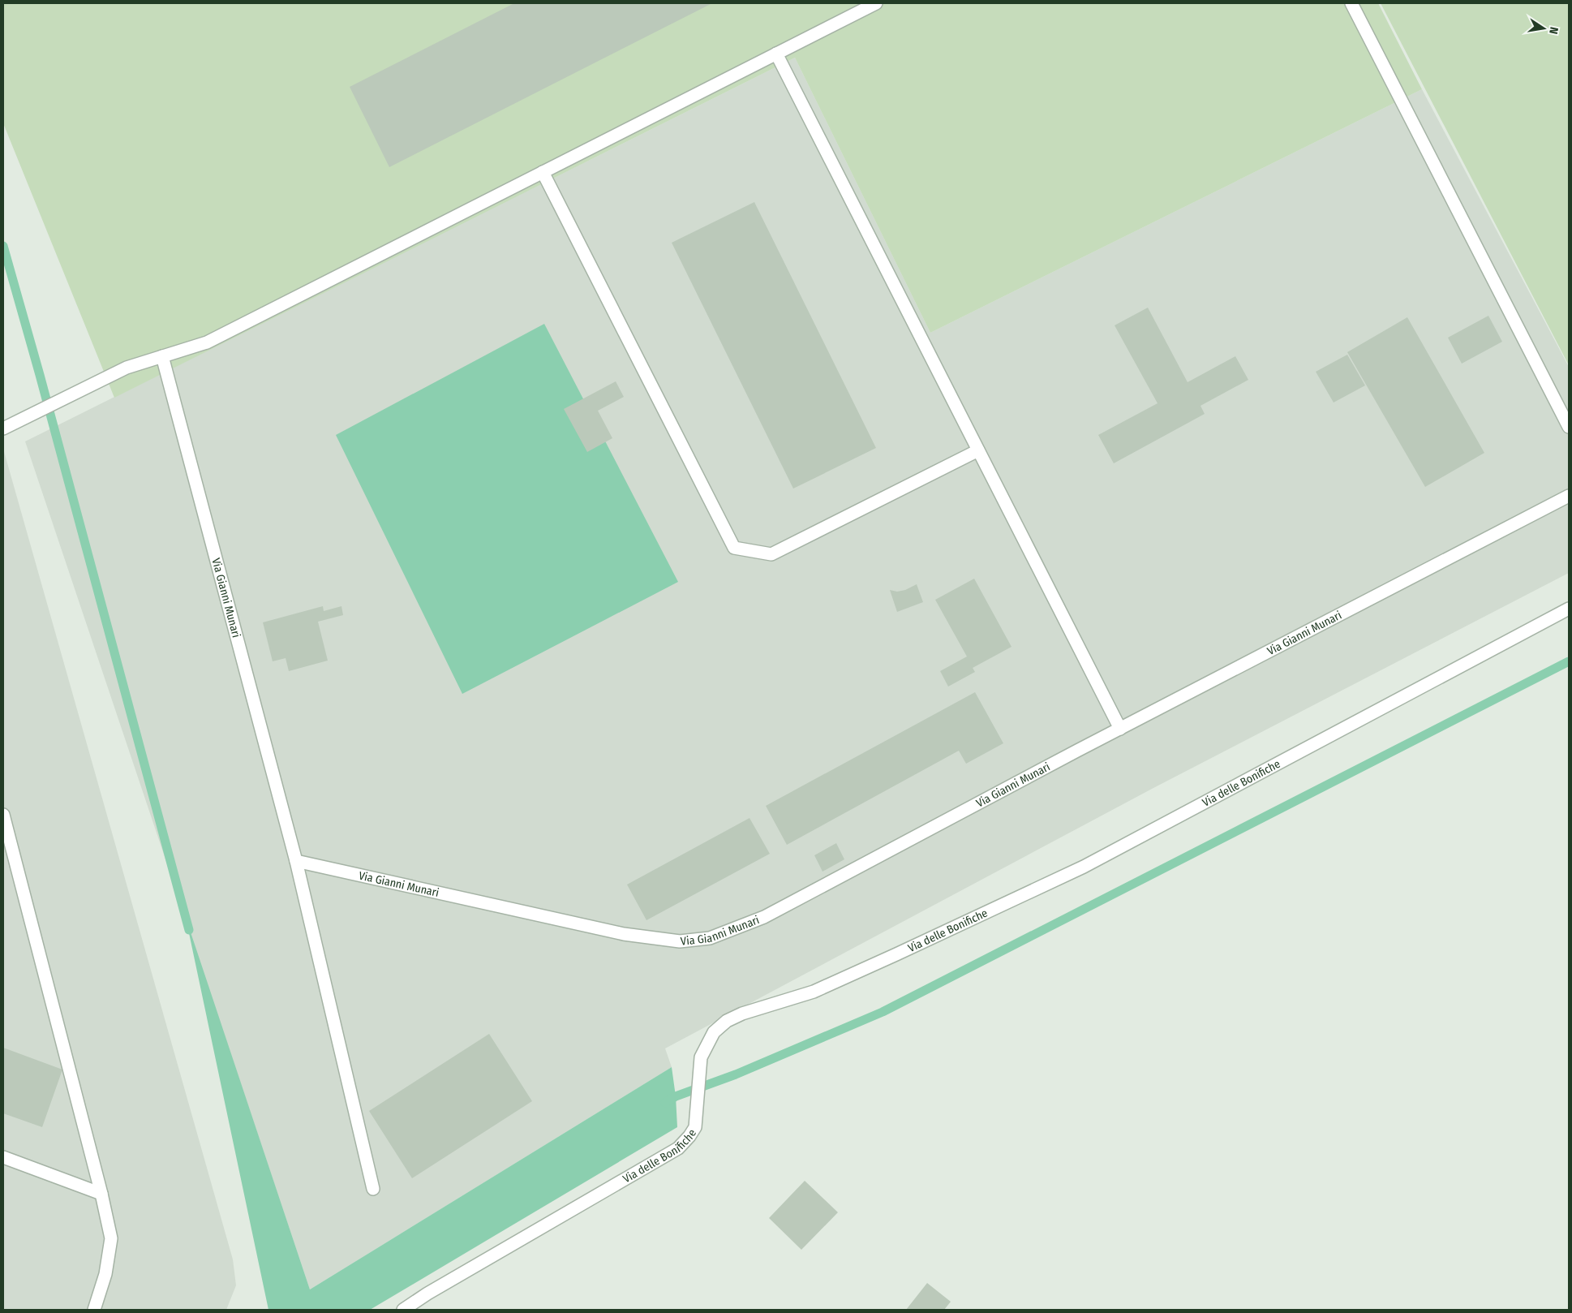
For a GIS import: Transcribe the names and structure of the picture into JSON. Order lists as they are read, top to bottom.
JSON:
{
  "streets": {
    "street": ["Via Gianni Munari", "Via delle Bonifiche"]
  },
  "north": "right"
}
